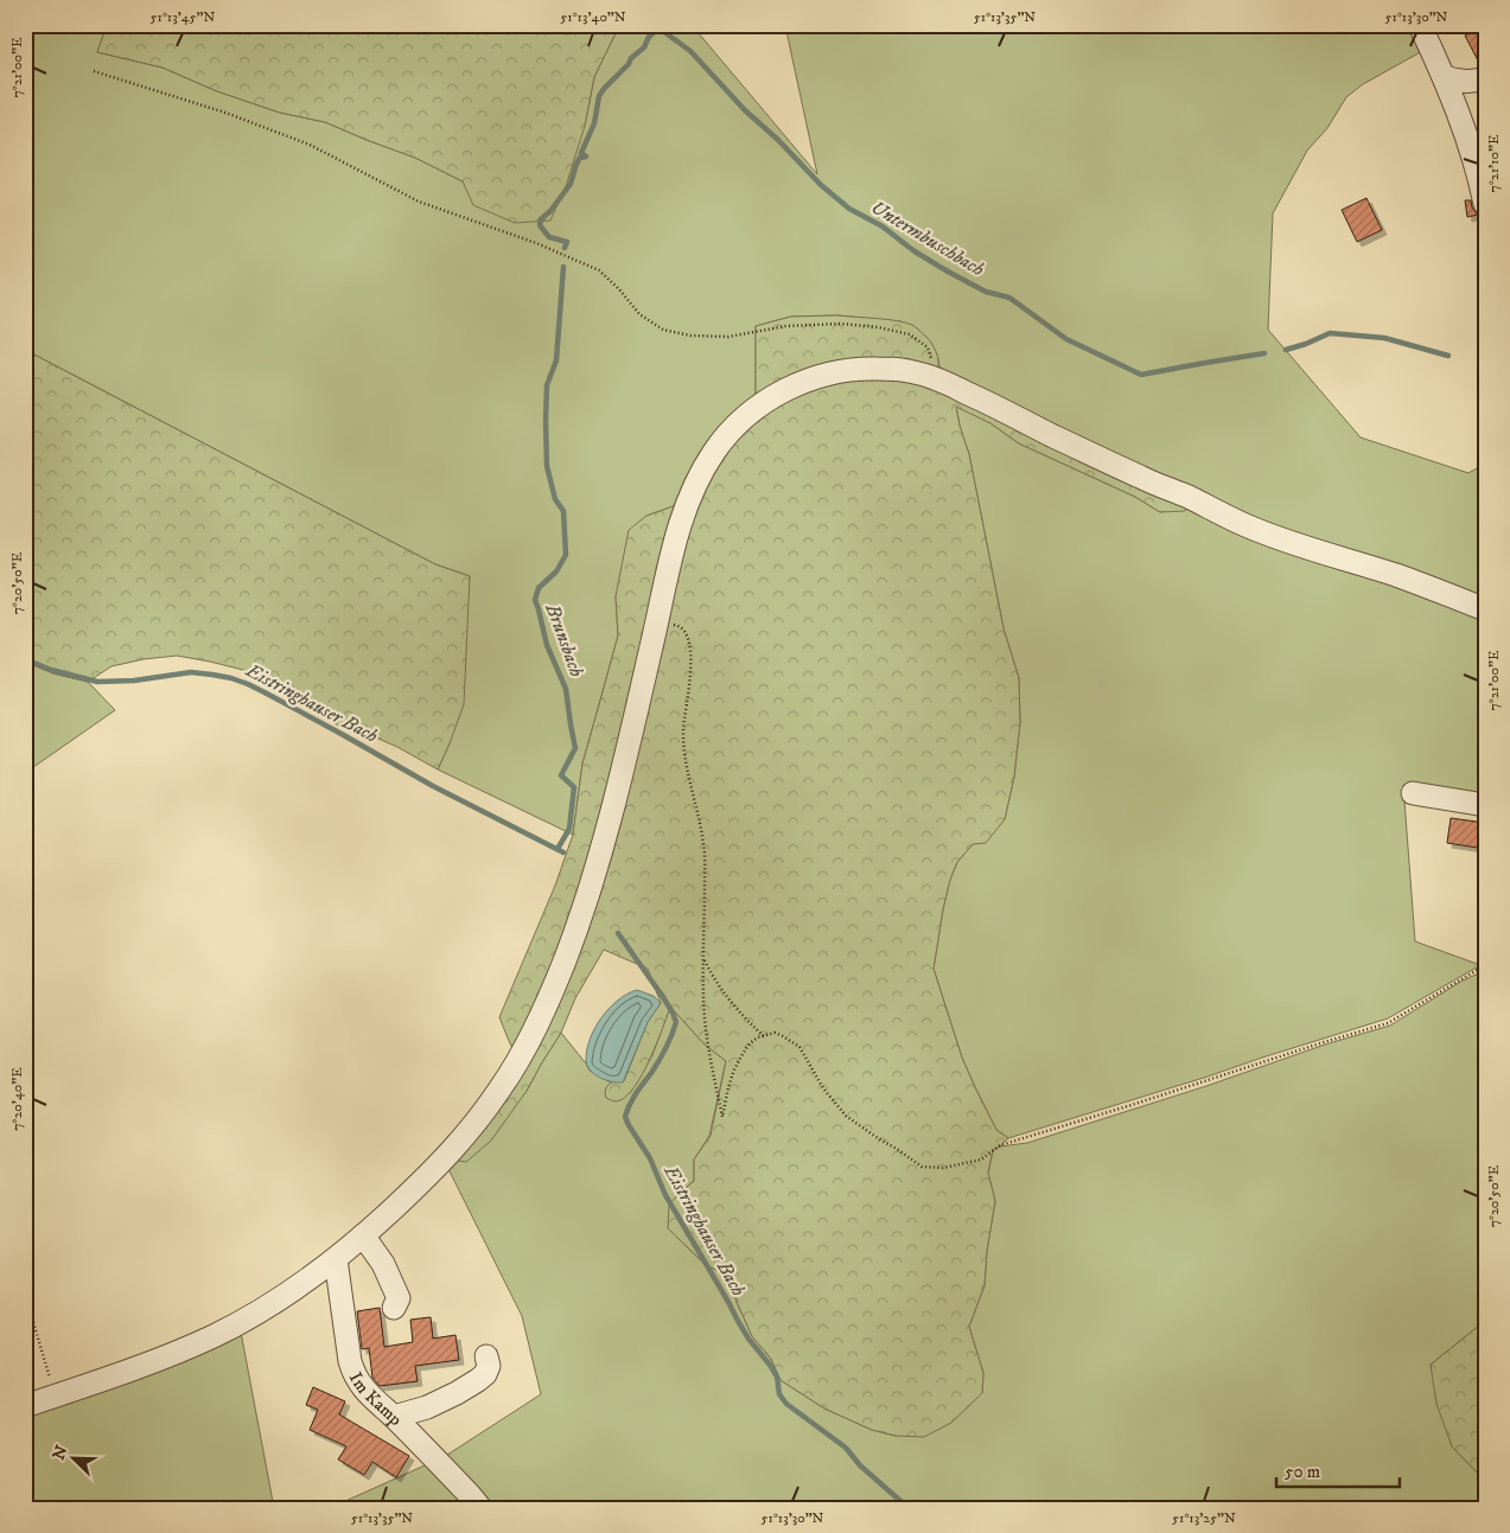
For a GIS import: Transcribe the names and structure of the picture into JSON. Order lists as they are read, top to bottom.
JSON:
{
  "streets": {
    "street": ["Im Kamp"]
  },
  "water": ["Untermbuschbach", "Brunsbach", "Eistringhauser Bach"],
  "scale_bar": "50 m",
  "north": "top left",
  "coordinates": [
    "51°13'45\"N",
    "51°13'40\"N",
    "51°13'35\"N",
    "51°13'30\"N",
    "7°21'00\"E",
    "7°21'10\"E",
    "7°20'50\"E",
    "7°20'40\"E",
    "51°13'25\"N"
  ]
}
